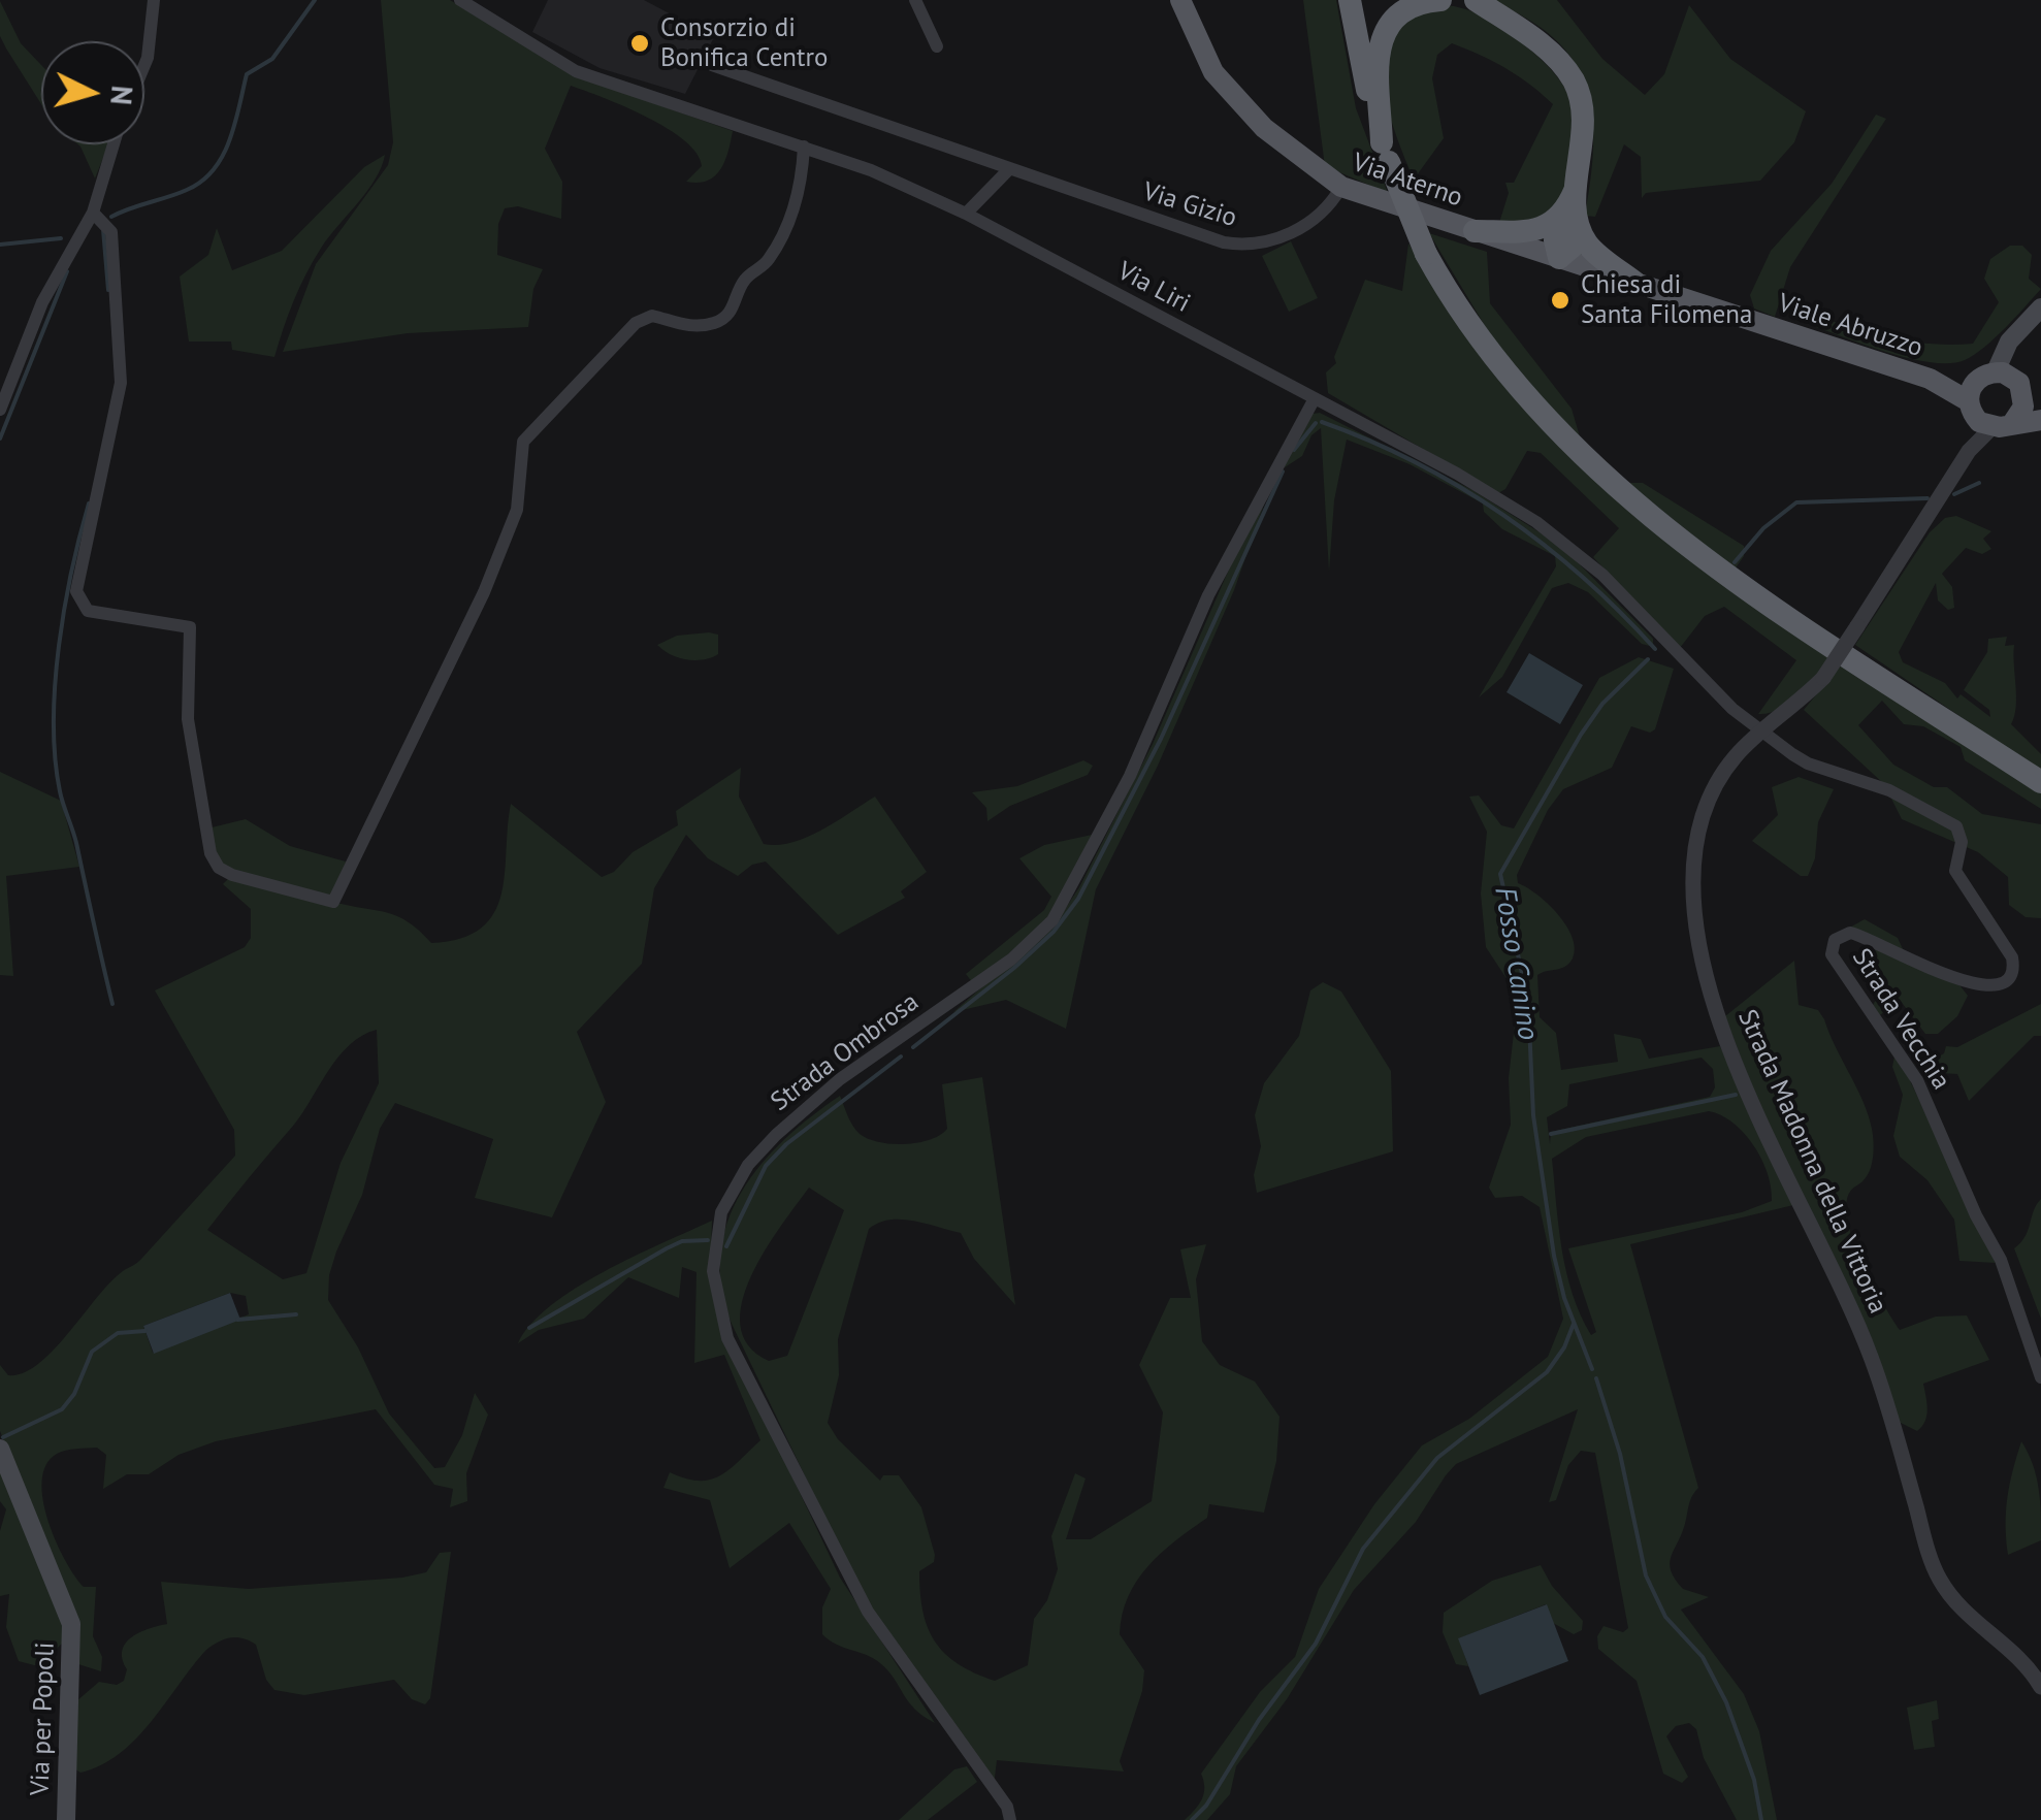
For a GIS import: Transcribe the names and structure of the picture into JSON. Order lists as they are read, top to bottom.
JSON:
{
  "streets": {
    "main road": ["Via Aterno", "Viale Abruzzo", "Via per Popoli"],
    "street": [
      "Via Gizio",
      "Via Liri",
      "Strada Vecchia",
      "Strada Ombrosa",
      "Strada Madonna della Vittoria"
    ]
  },
  "crossings": [
    ["Via Aterno", "Via Gizio"],
    ["Via Aterno", "Viale Abruzzo"],
    ["Via Liri", "Strada Vecchia"],
    ["Via Liri", "Strada Ombrosa"],
    ["Via Liri", "Strada Madonna della Vittoria"],
    ["Strada Vecchia", "Strada Madonna della Vittoria"]
  ],
  "water": ["Fosso Canino"],
  "places": ["Consorzio di Bonifica Centro", "Chiesa di Santa Filomena"],
  "north": "right"
}
